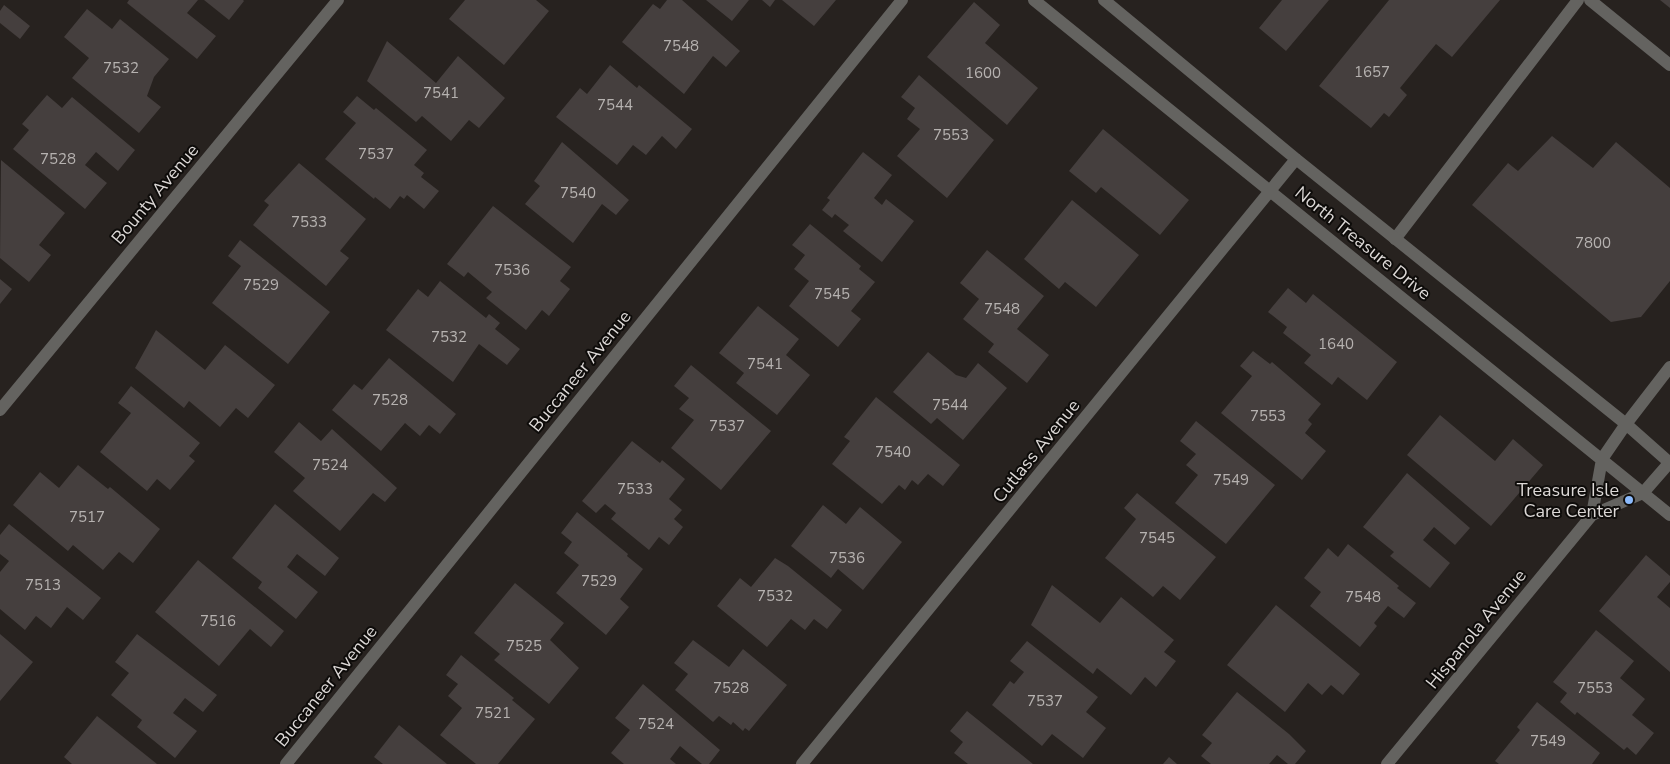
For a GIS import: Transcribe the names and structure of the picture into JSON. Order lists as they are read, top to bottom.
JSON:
{
  "streets": {
    "street": [
      "Bounty Avenue",
      "North Treasure Drive",
      "Buccaneer Avenue",
      "Cutlass Avenue",
      "Hispanola Avenue"
    ]
  },
  "crossings": [
    ["North Treasure Drive", "Cutlass Avenue"],
    ["North Treasure Drive", "Hispanola Avenue"]
  ],
  "places": ["Treasure Isle Care Center"],
  "house_numbers": [
    "7548",
    "7532",
    "1657",
    "1600",
    "7541",
    "7544",
    "7553",
    "7537",
    "7528",
    "7540",
    "7533",
    "7800",
    "7536",
    "7529",
    "7545",
    "7548",
    "7532",
    "1640",
    "7541",
    "7528",
    "7544",
    "7553",
    "7537",
    "7540",
    "7524",
    "7549",
    "7533",
    "7517",
    "7545",
    "7536",
    "7529",
    "7513",
    "7532",
    "7548",
    "7516",
    "7525",
    "7528",
    "7553",
    "7537",
    "7521",
    "7524",
    "7549"
  ]
}
